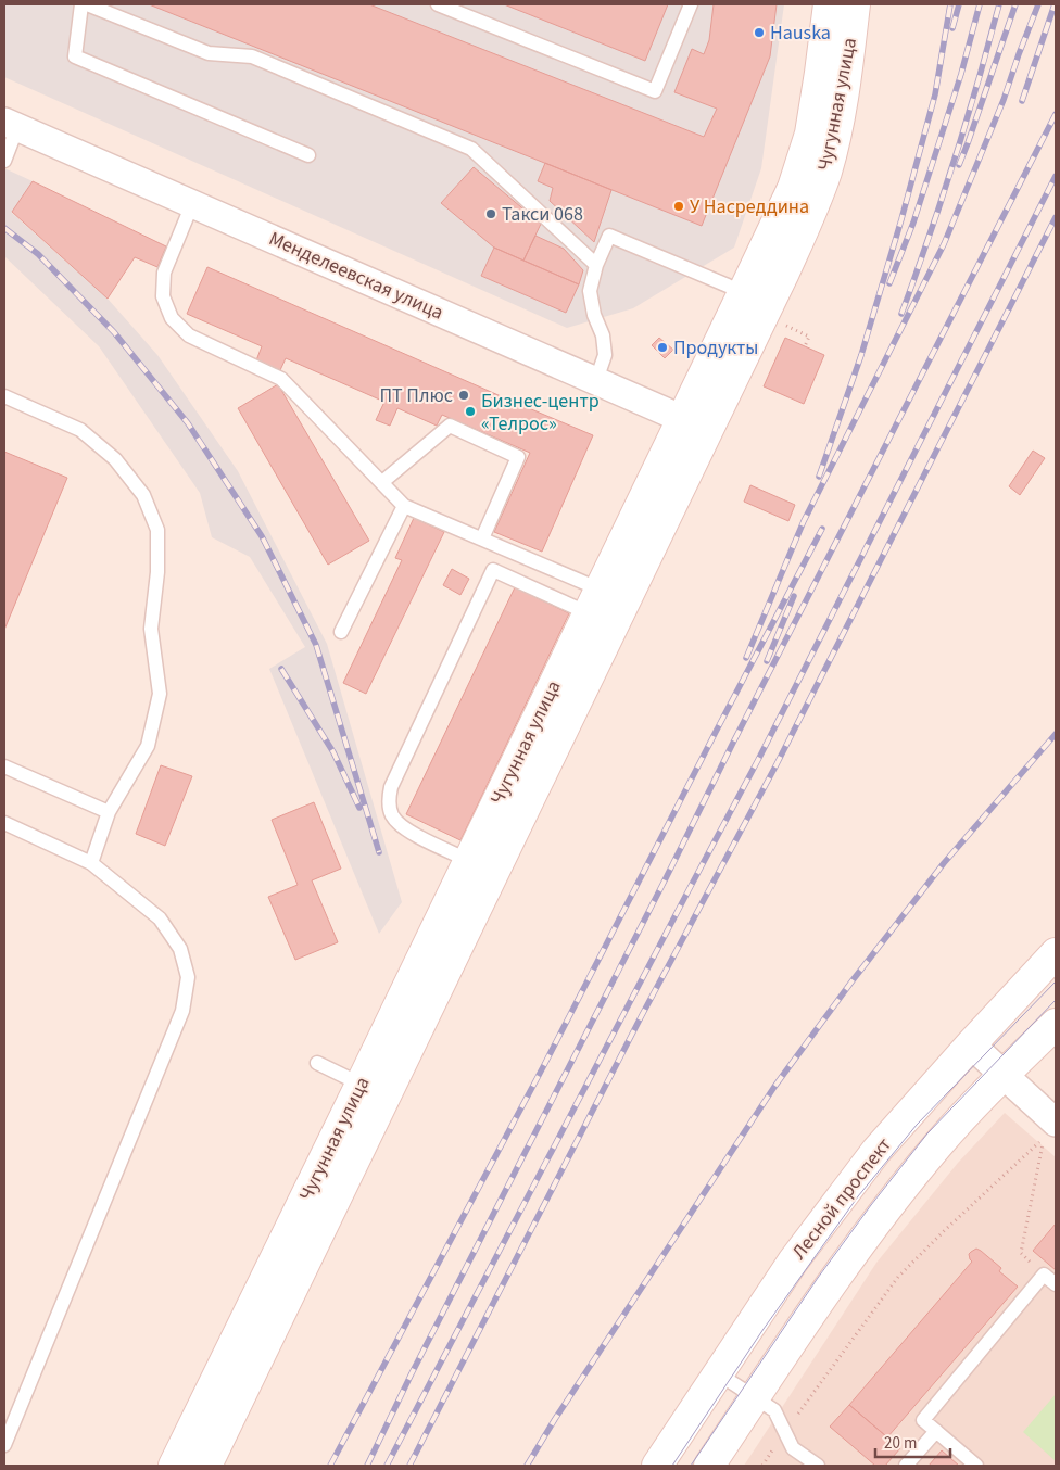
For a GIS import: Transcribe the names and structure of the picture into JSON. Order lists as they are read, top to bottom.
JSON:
{
  "streets": {
    "street": ["Чугунная улица", "Менделеевская улица", "Лесной проспект"]
  },
  "crossings": [
    ["Чугунная улица", "Менделеевская улица"]
  ],
  "places": [
    "Hauska",
    "У Насреддина",
    "Такси 068",
    "Продукты",
    "ПТ Плюс",
    "Бизнес-центр «Телрос»"
  ],
  "scale_bar": "20 m"
}
